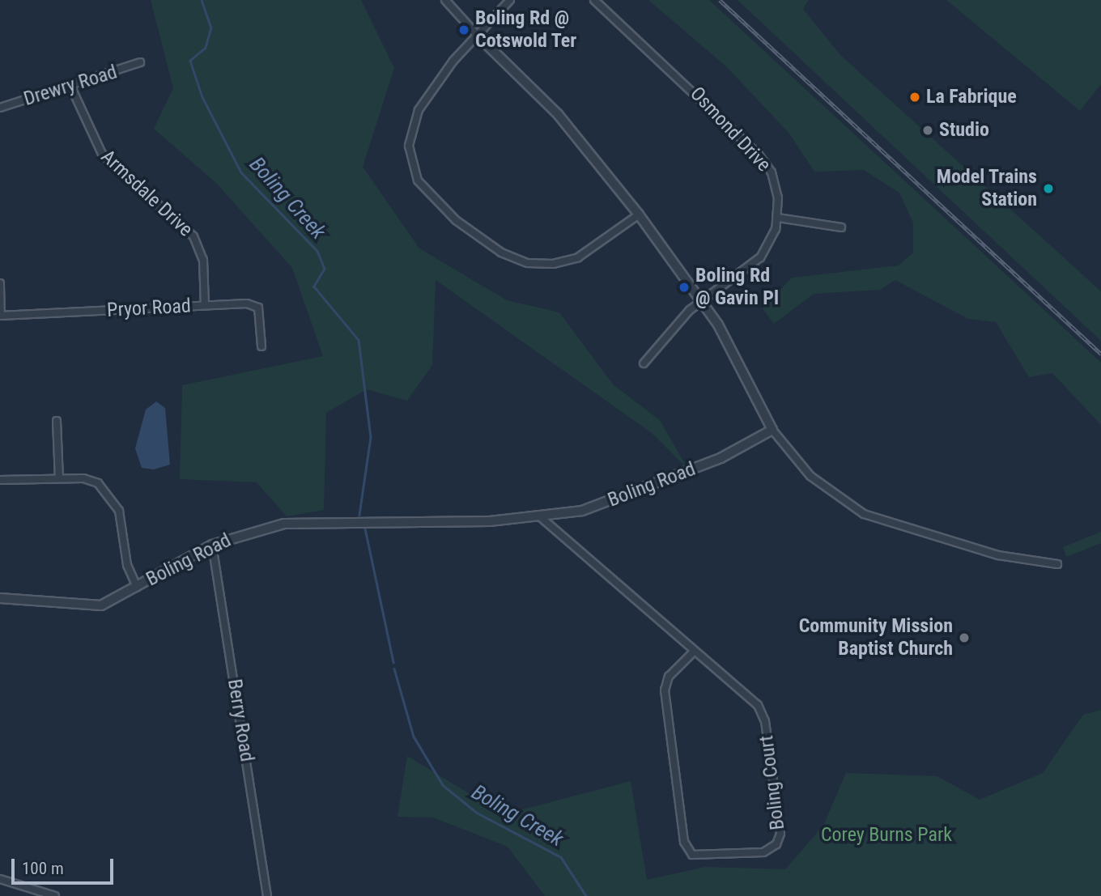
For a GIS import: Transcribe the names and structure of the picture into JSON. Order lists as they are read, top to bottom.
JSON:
{
  "streets": {
    "street": [
      "Drewry Road",
      "Osmond Drive",
      "Armsdale Drive",
      "Pryor Road",
      "Boling Road",
      "Berry Road",
      "Boling Court"
    ]
  },
  "crossings": [
    ["Drewry Road", "Armsdale Drive"],
    ["Armsdale Drive", "Pryor Road"],
    ["Boling Road", "Berry Road"],
    ["Boling Road", "Boling Court"]
  ],
  "water": ["Boling Creek"],
  "parks": ["Corey Burns Park"],
  "places": [
    "Boling Rd @ Cotswold Ter",
    "La Fabrique",
    "Studio",
    "Model Trains Station",
    "Boling Rd @ Gavin Pl",
    "Community Mission Baptist Church"
  ],
  "scale_bar": "100 m"
}
